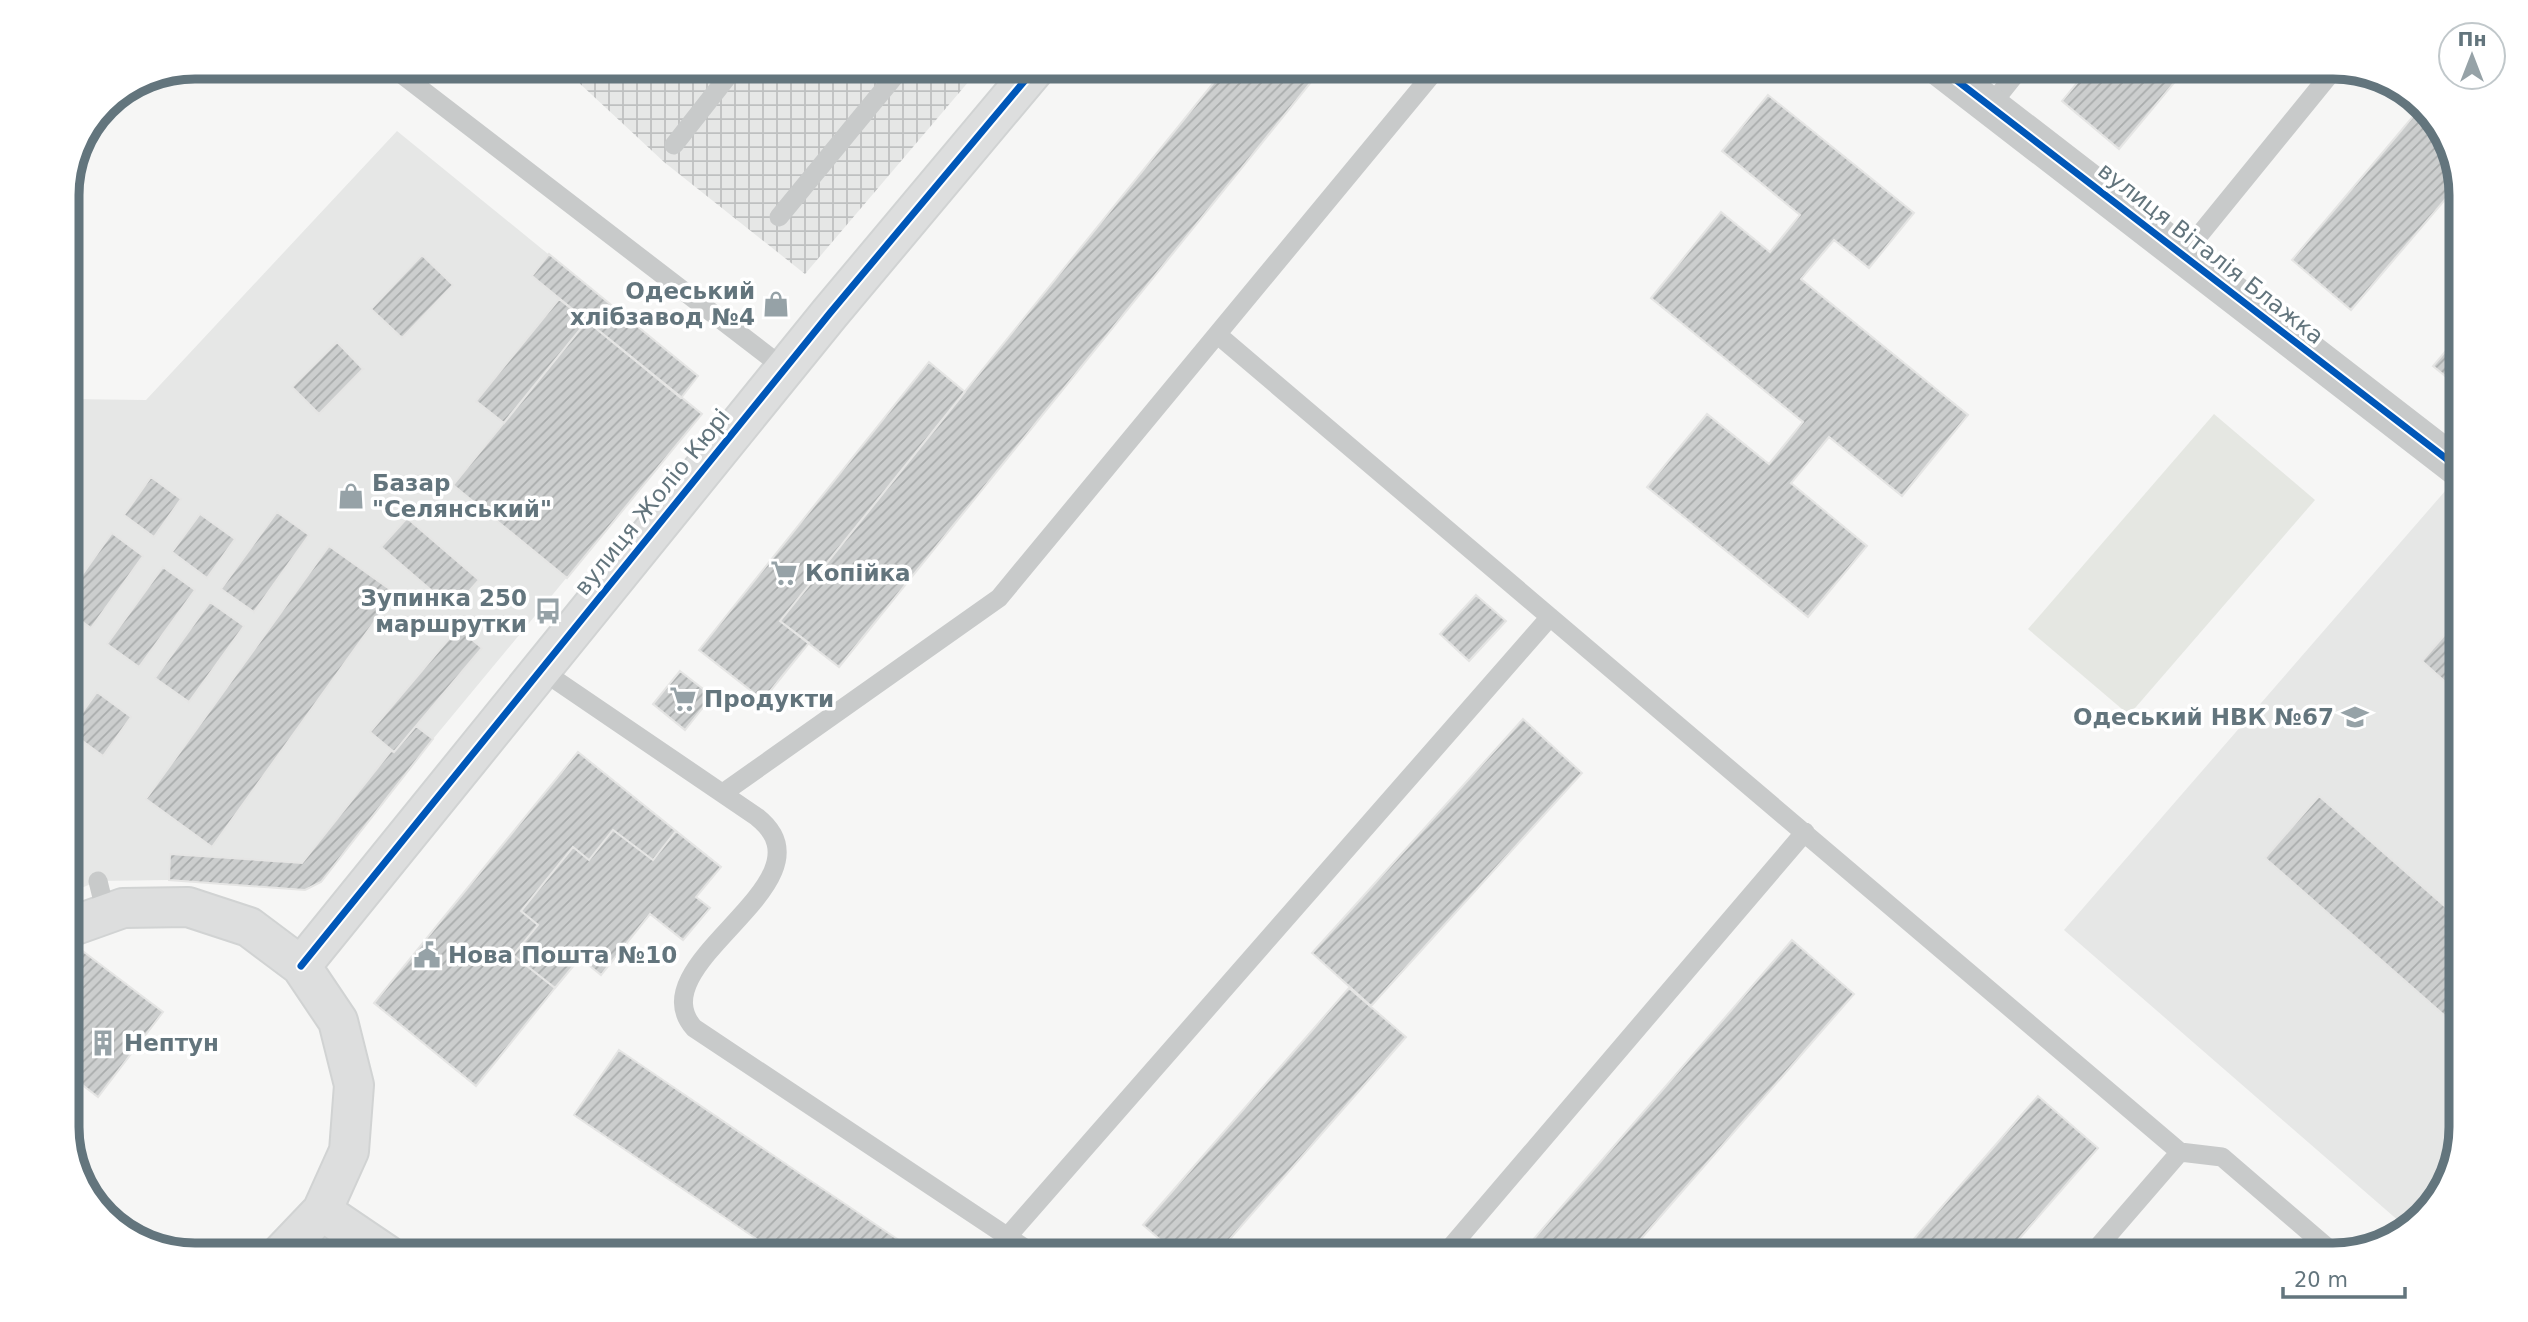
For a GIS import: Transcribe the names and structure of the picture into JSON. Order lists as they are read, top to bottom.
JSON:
{
  "streets": {
    "street": ["вулиця Віталія Блажка", "вулиця Жоліо Кюрі"]
  },
  "places": {
    "shop": ["Одеський хлібзавод №4", "Базар \"Селянський\""],
    "supermarket": ["Копійка", "Продукти"],
    "bus stop": ["Зупинка 250 маршрутки"],
    "school or university": ["Одеський НВК №67"],
    "public building": ["Нова Пошта №10"],
    "building": ["Нептун"]
  },
  "scale_bar": "20 m",
  "north": "top"
}
